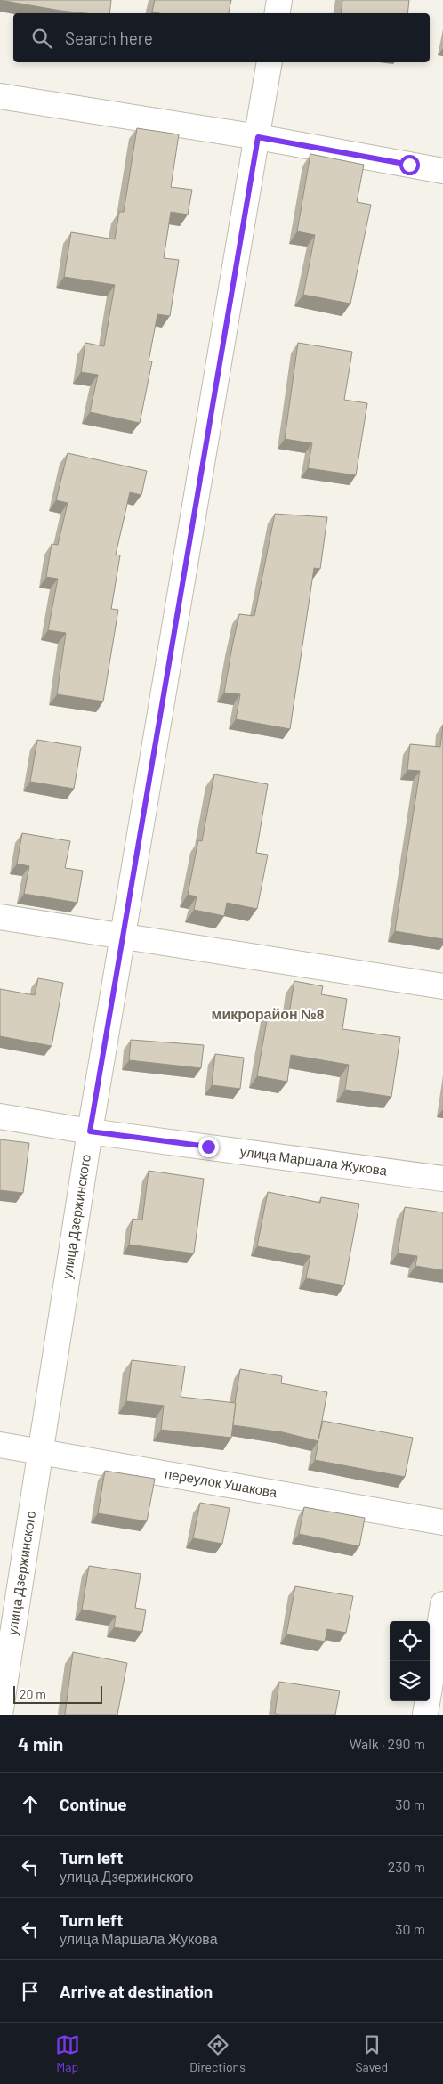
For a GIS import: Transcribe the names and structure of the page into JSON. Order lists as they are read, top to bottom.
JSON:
{
  "streets": {
    "street": ["улица Маршала Жукова", "улица Дзержинского", "переулок Ушакова"]
  },
  "crossings": [
    ["улица Маршала Жукова", "улица Дзержинского"],
    ["улица Дзержинского", "переулок Ушакова"]
  ],
  "districts": ["микрорайон №8"],
  "scale_bar": "20 m",
  "page": {
    "search": "Search here",
    "scale": "20 m",
    "heading": ["4 min", "Walk · 290 m"],
    "list": [
      ["Continue", "30 m"],
      ["Turn left", "улица Дзержинского", "230 m"],
      ["Turn left", "улица Маршала Жукова", "30 m"],
      "Arrive at destination"
    ],
    "nav": ["Map", "Directions", "Saved"]
  }
}
